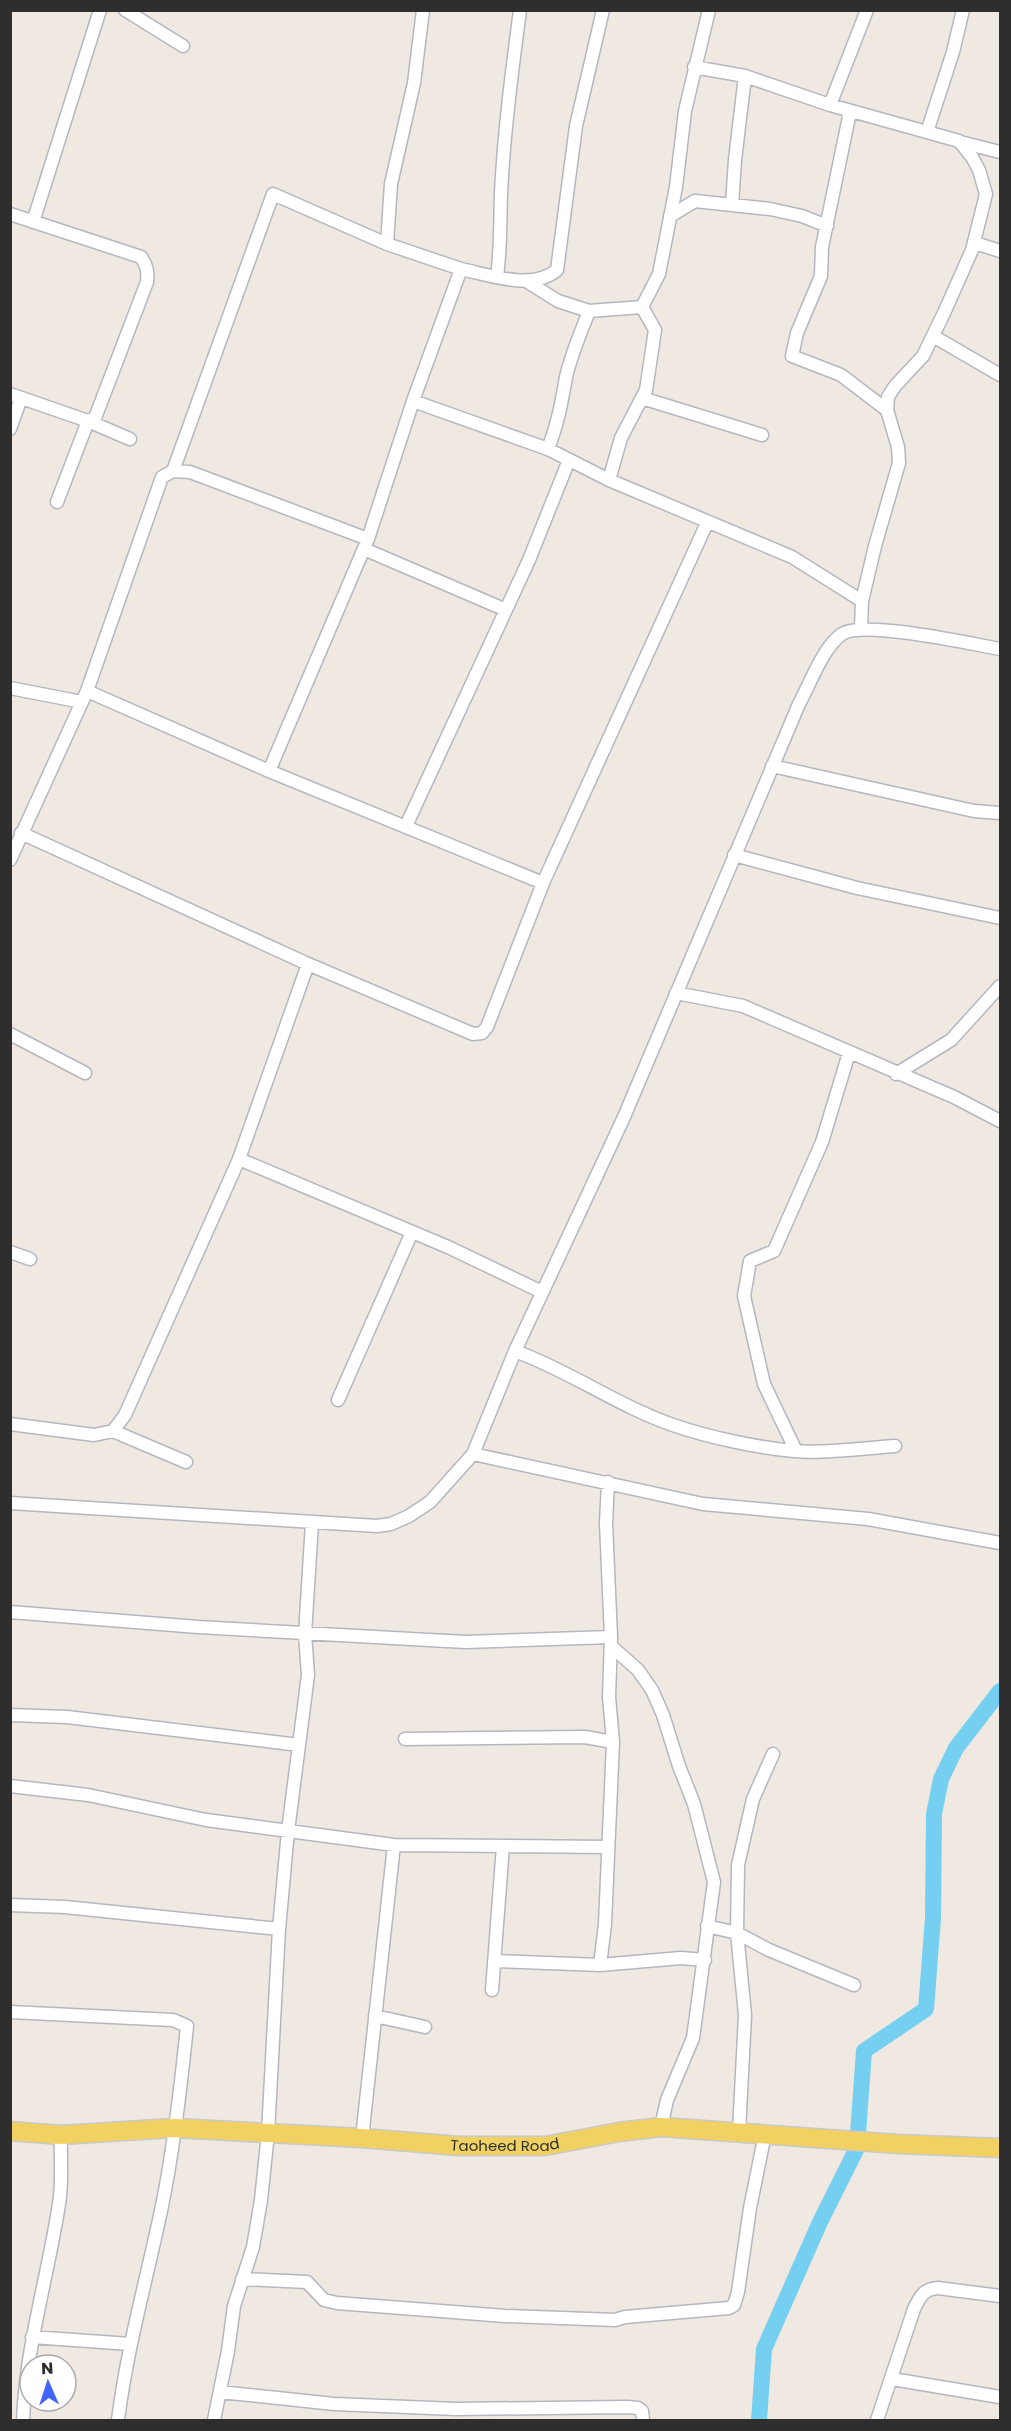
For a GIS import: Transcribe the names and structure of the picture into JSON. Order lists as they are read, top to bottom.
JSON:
{
  "streets": {
    "main road": ["Taoheed Road"]
  },
  "north": "top"
}
